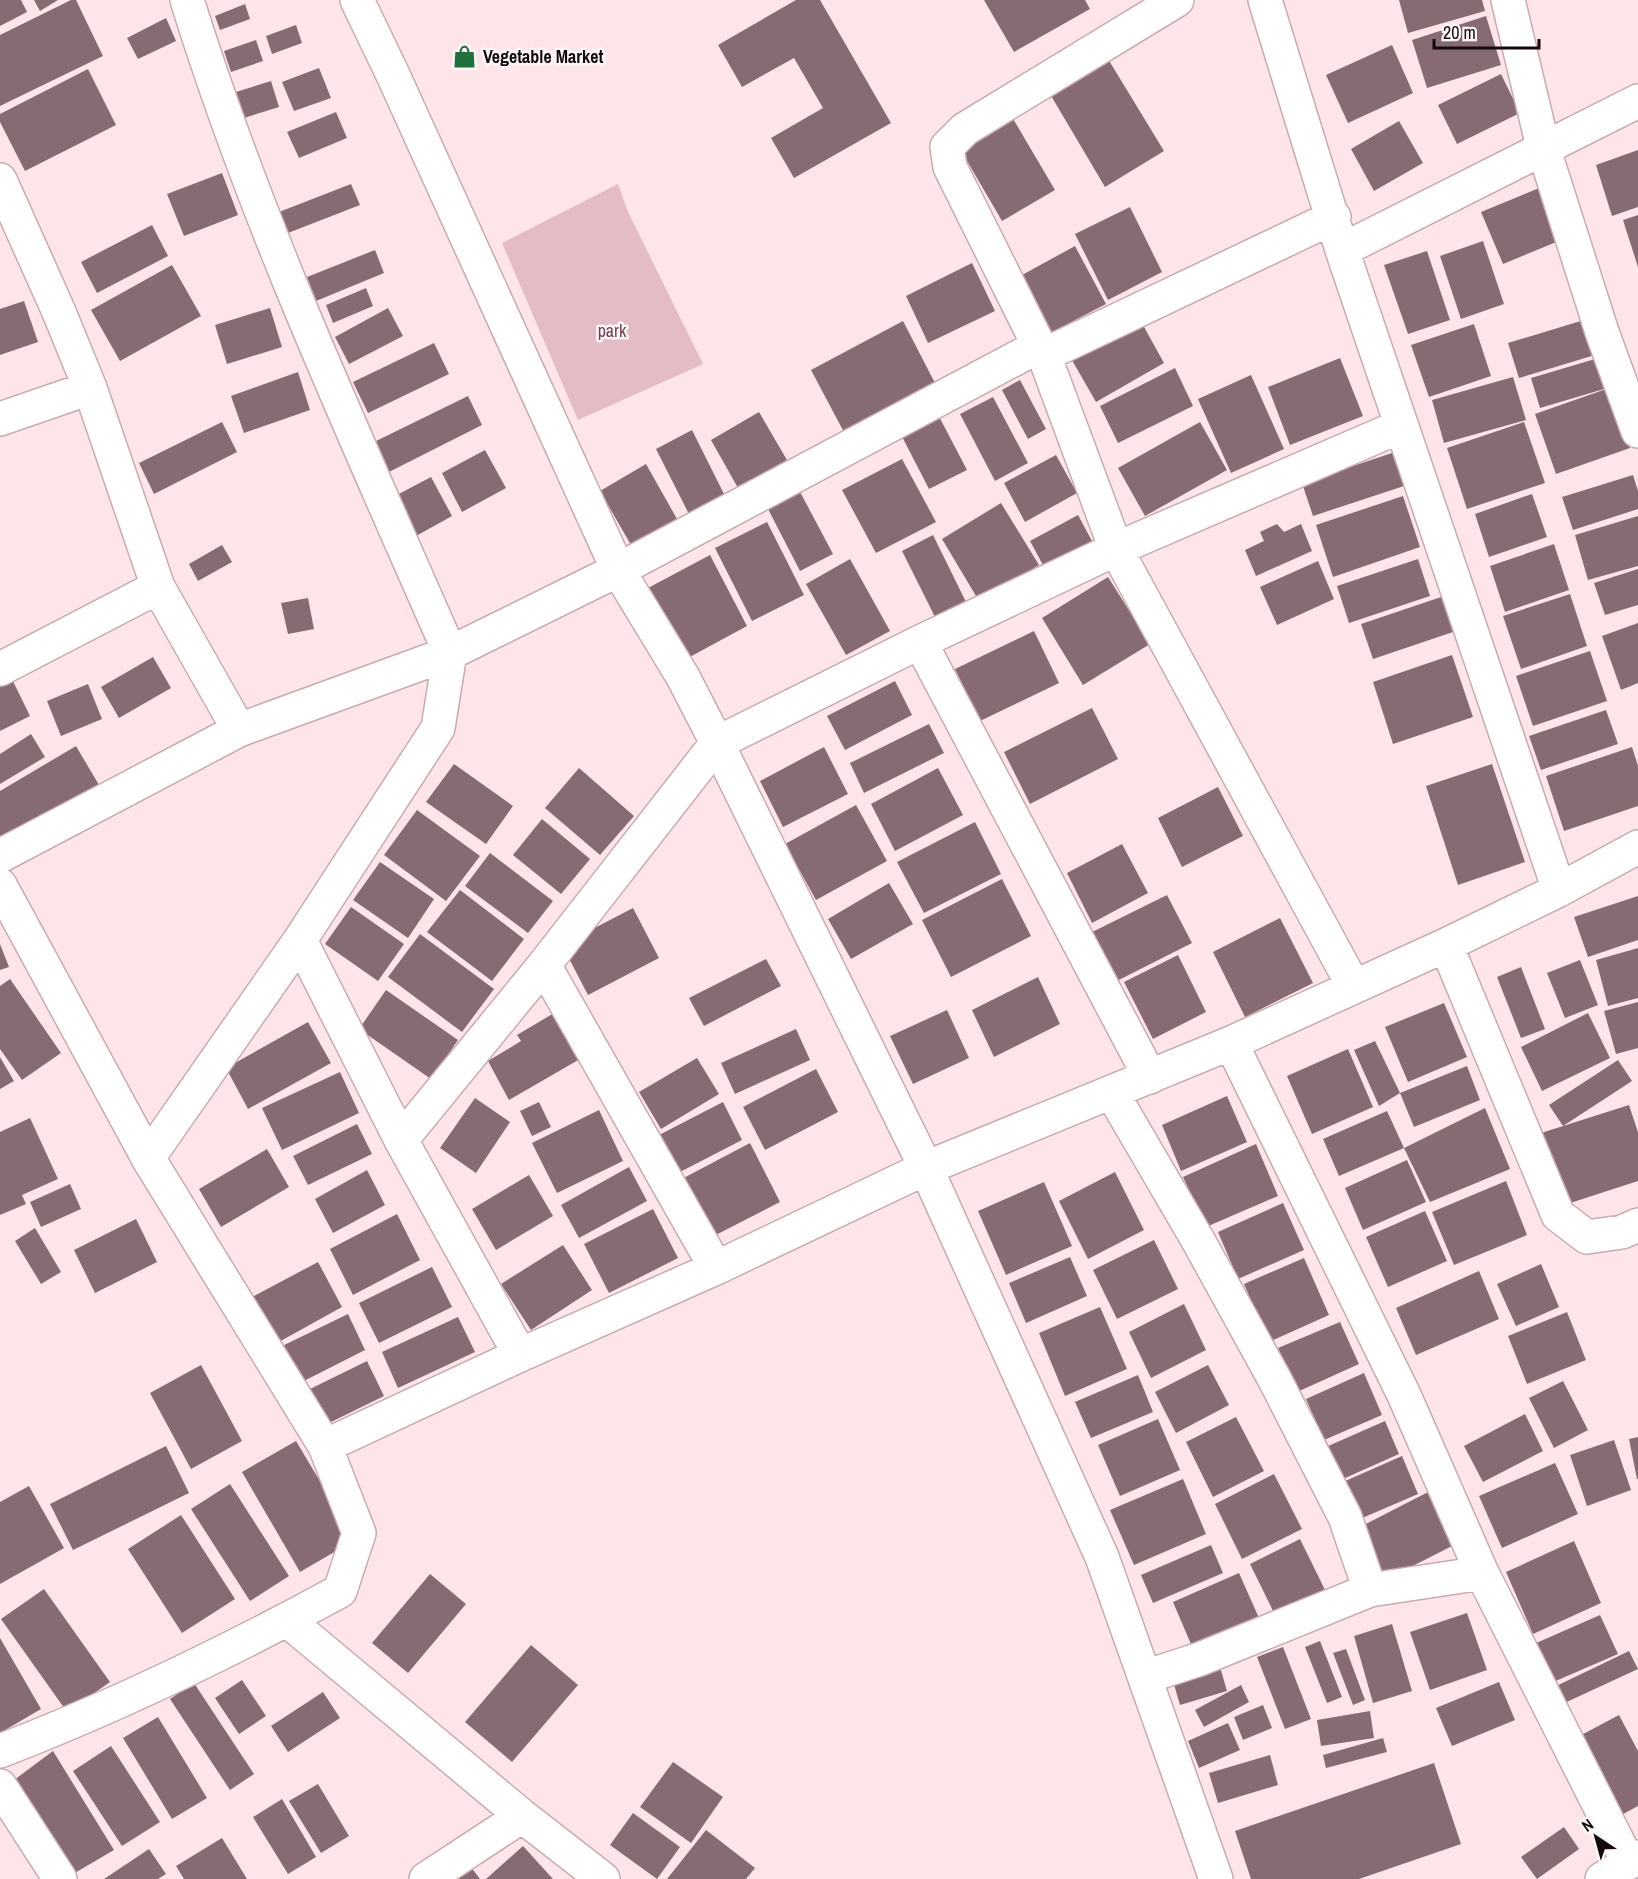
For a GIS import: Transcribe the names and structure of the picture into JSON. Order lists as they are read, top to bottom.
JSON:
{
  "parks": ["park"],
  "places": {
    "shop": ["Vegetable Market"]
  },
  "scale_bar": "20 m",
  "north": "top left"
}
